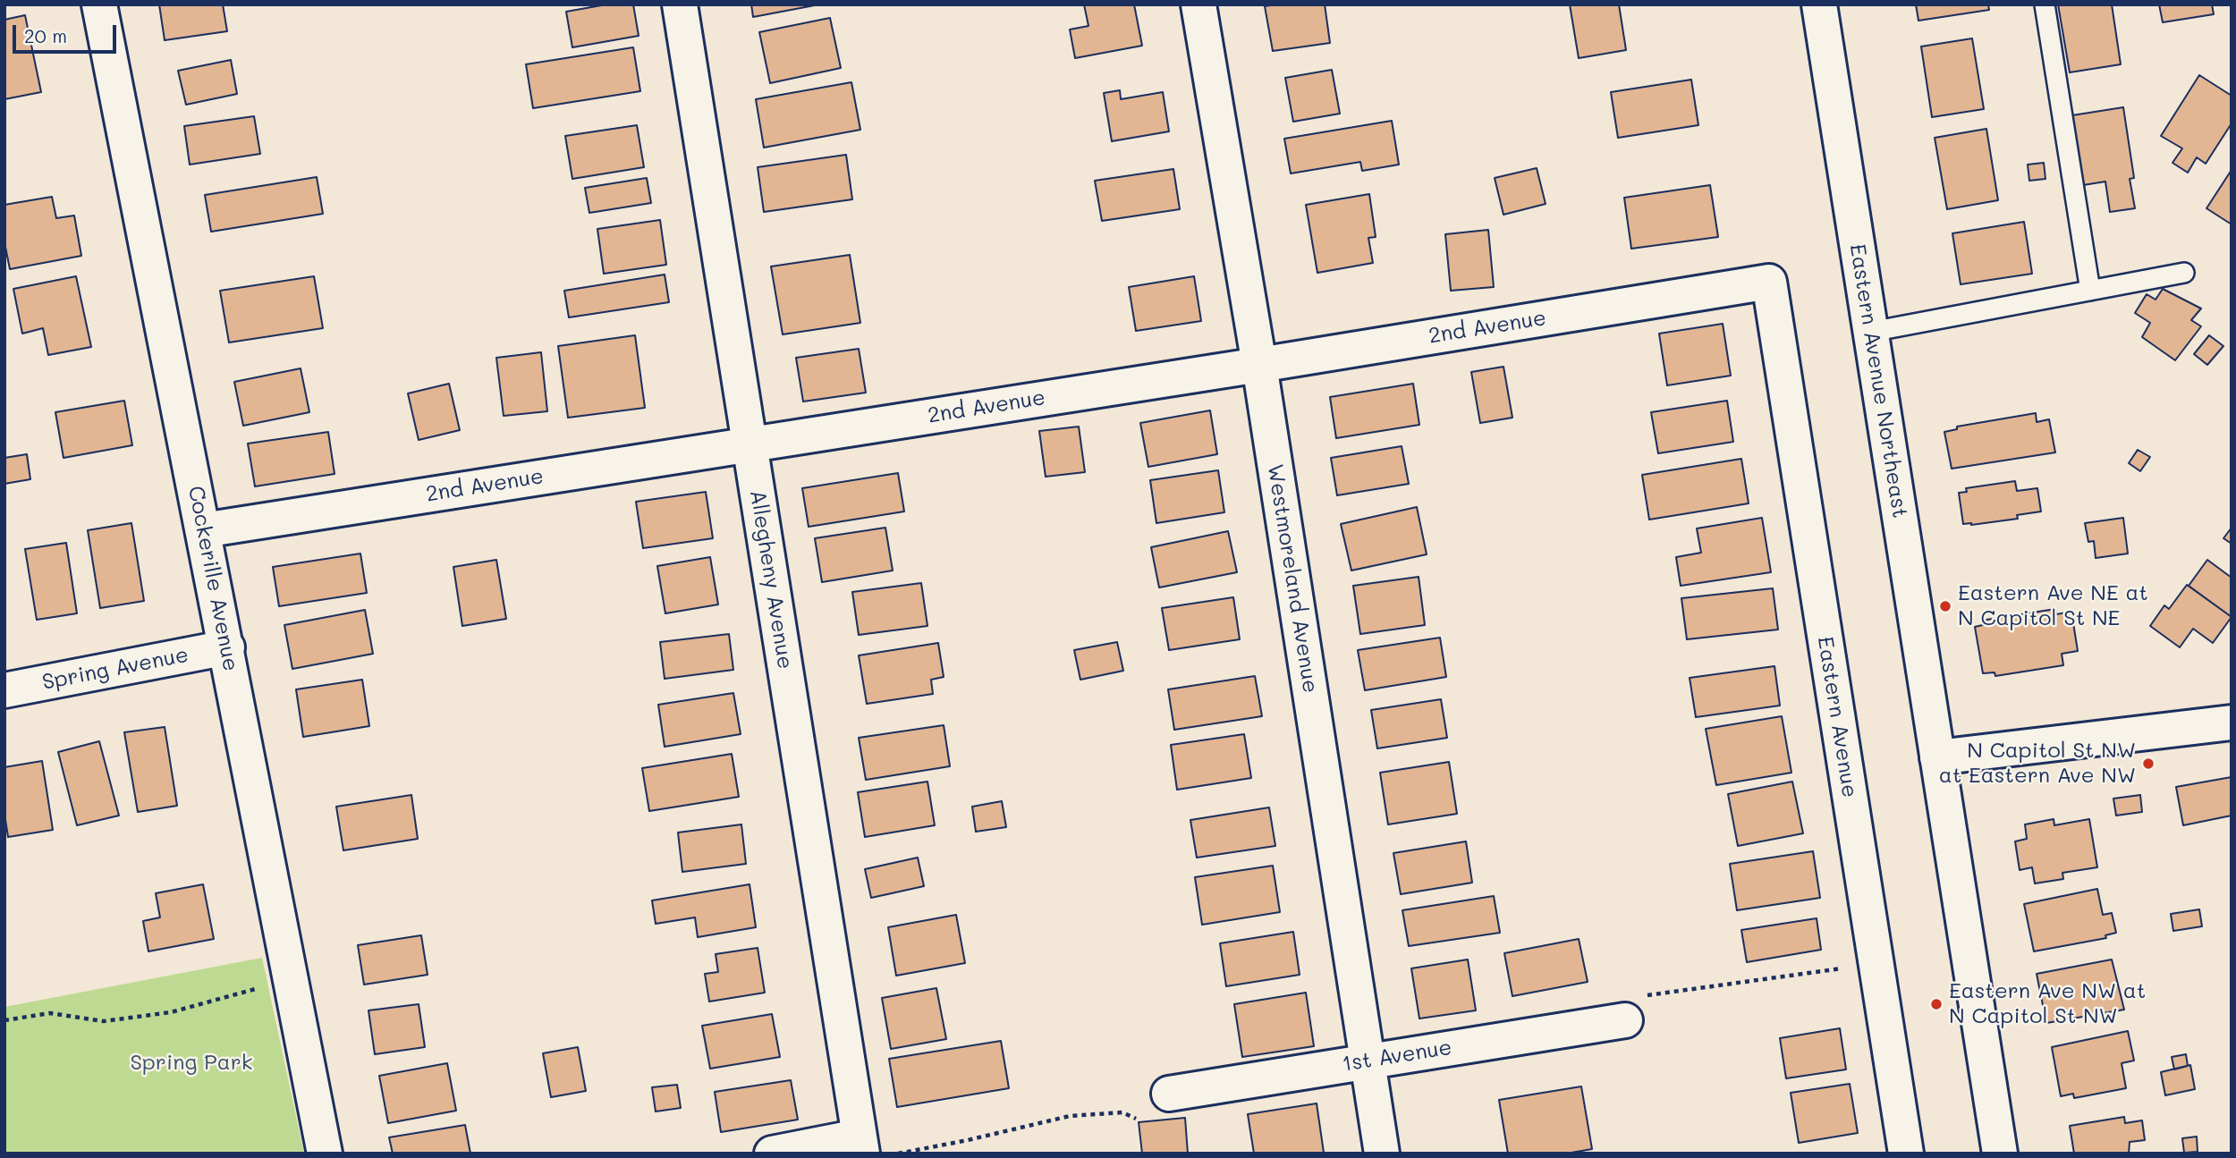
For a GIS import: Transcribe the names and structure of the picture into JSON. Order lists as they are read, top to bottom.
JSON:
{
  "streets": {
    "street": [
      "2nd Avenue",
      "Eastern Avenue Northeast",
      "Cockerille Avenue",
      "Westmoreland Avenue",
      "Allegheny Avenue",
      "Spring Avenue",
      "Eastern Avenue",
      "1st Avenue"
    ]
  },
  "crossings": [
    ["2nd Avenue", "Cockerille Avenue"],
    ["2nd Avenue", "Westmoreland Avenue"],
    ["2nd Avenue", "Allegheny Avenue"],
    ["2nd Avenue", "Eastern Avenue"],
    ["Cockerille Avenue", "Spring Avenue"],
    ["Westmoreland Avenue", "1st Avenue"]
  ],
  "parks": ["Spring Park"],
  "places": ["Eastern Ave NE at N Capitol St NE", "N Capitol St NW at Eastern Ave NW", "Eastern Ave NW at N Capitol St NW"],
  "scale_bar": "20 m"
}
